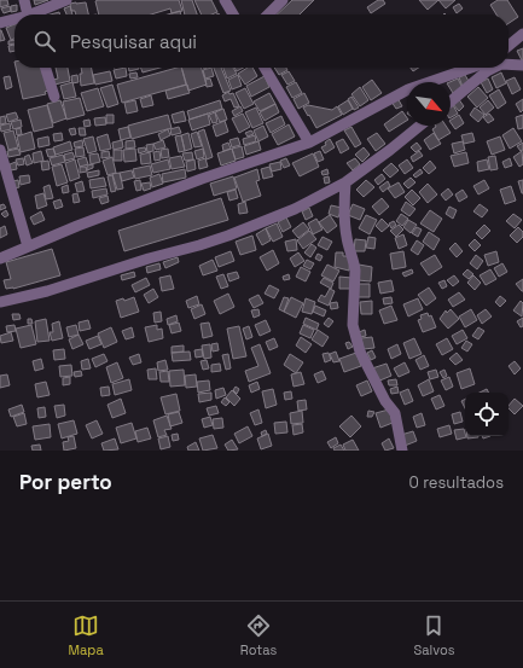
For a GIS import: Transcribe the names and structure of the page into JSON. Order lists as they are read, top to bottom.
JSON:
{
  "north": "bottom right",
  "page": {
    "search": "Pesquisar aqui",
    "heading": ["Por perto", "0 resultados"],
    "nav": ["Mapa", "Rotas", "Salvos"]
  }
}
